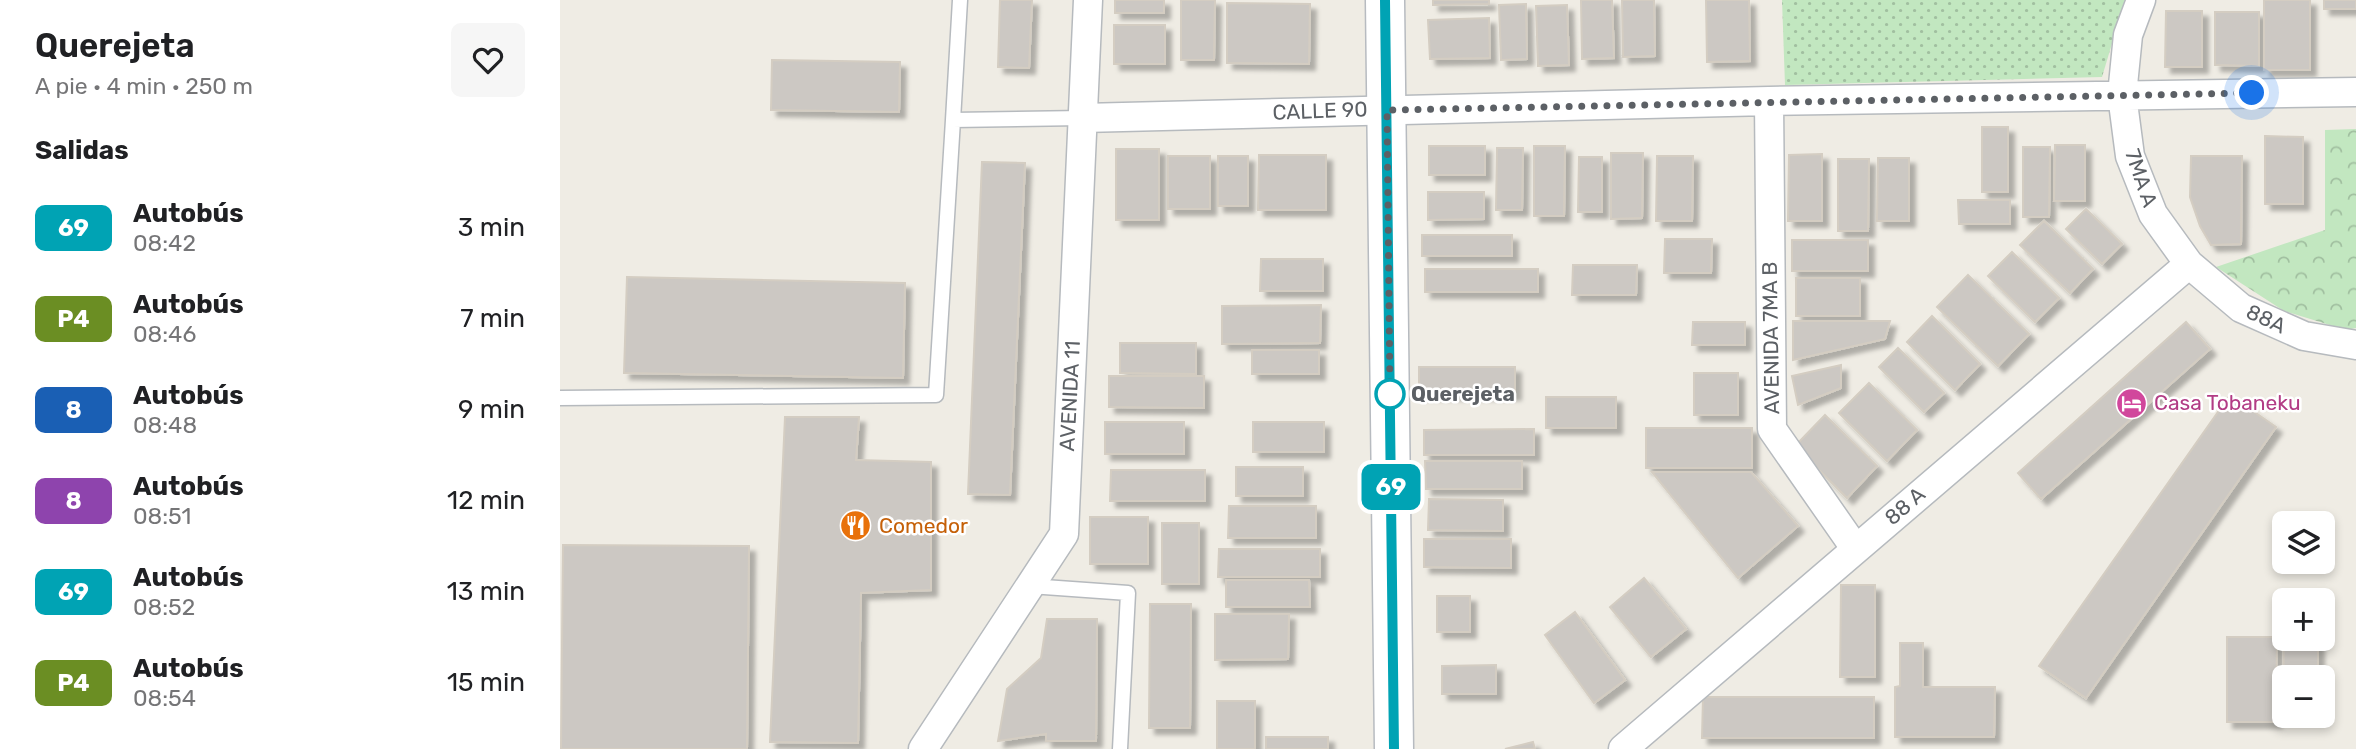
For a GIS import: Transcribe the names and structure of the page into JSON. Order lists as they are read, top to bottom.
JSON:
{
  "streets": {
    "street": [
      "CALLE 90",
      "7MA A",
      "88A",
      "AVENIDA 7MA B",
      "AVENIDA 11",
      "88 A"
    ]
  },
  "crossings": [
    ["CALLE 90", "7MA A"],
    ["CALLE 90", "AVENIDA 7MA B"],
    ["CALLE 90", "AVENIDA 11"],
    ["7MA A", "88A"],
    ["7MA A", "88 A"],
    ["88A", "88 A"],
    ["AVENIDA 7MA B", "88 A"]
  ],
  "places": {
    "other": ["Querejeta"],
    "hotel": ["Casa Tobaneku"],
    "restaurant": ["Comedor"]
  },
  "lines": ["bus line 69"],
  "page": {
    "heading": [
      ["Querejeta", "A pie · 4 min · 250 m"],
      "Salidas"
    ],
    "on_map": "69",
    "list": [
      {
        "mark": "69",
        "name": "Autobús",
        "note": "08:42",
        "value": "3 min"
      },
      {
        "mark": "P4",
        "name": "Autobús",
        "note": "08:46",
        "value": "7 min"
      },
      {
        "mark": "8",
        "name": "Autobús",
        "note": "08:48",
        "value": "9 min"
      },
      {
        "mark": "8",
        "name": "Autobús",
        "note": "08:51",
        "value": "12 min"
      },
      {
        "mark": "69",
        "name": "Autobús",
        "note": "08:52",
        "value": "13 min"
      },
      {
        "mark": "P4",
        "name": "Autobús",
        "note": "08:54",
        "value": "15 min"
      }
    ],
    "map_buttons": ["+", "−"]
  }
}
